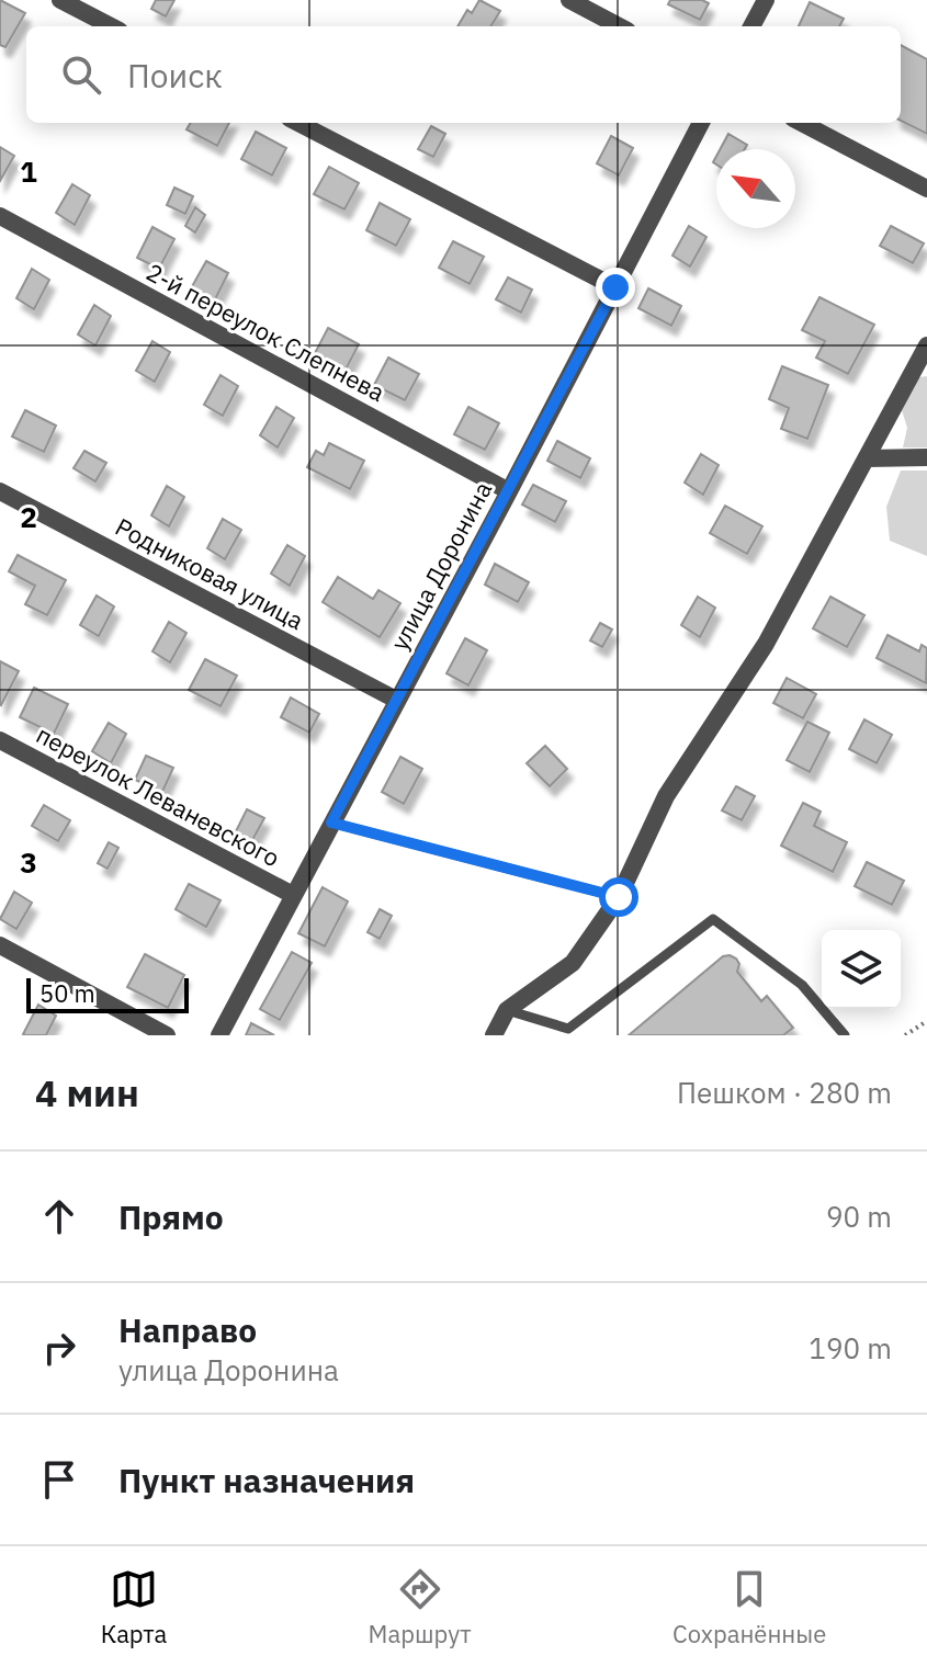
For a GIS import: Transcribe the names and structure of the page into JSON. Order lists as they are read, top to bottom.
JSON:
{
  "streets": {
    "street": [
      "2-й переулок Слепнева",
      "улица Доронина",
      "Родниковая улица",
      "переулок Леваневского"
    ]
  },
  "crossings": [
    ["2-й переулок Слепнева", "улица Доронина"],
    ["улица Доронина", "Родниковая улица"],
    ["улица Доронина", "переулок Леваневского"]
  ],
  "scale_bar": "50 m",
  "north": "top left",
  "page": {
    "search": "Поиск",
    "scale": "50 m",
    "heading": ["4 мин", "Пешком · 280 m"],
    "list": [
      ["Прямо", "90 m"],
      ["Направо", "улица Доронина", "190 m"],
      "Пункт назначения"
    ],
    "nav": ["Карта", "Маршрут", "Сохранённые"]
  },
  "grid": {
    "rows": ["1", "2", "3"]
  }
}
